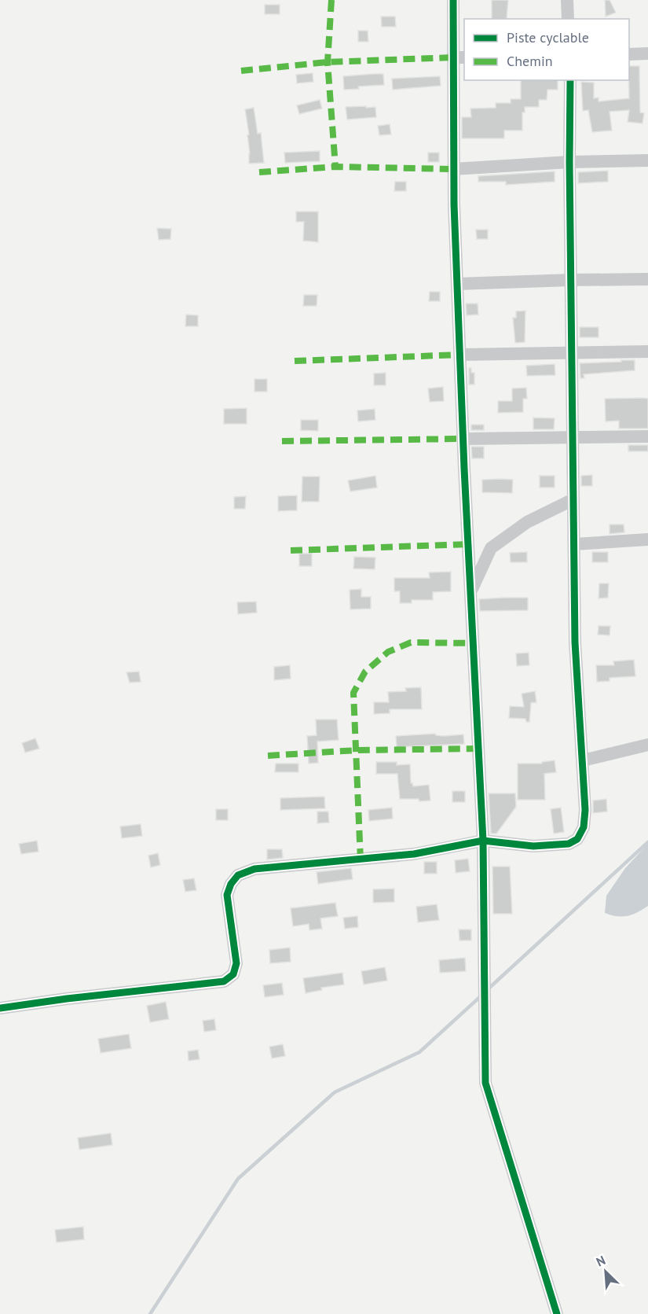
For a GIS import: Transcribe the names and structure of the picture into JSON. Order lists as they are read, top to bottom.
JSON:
{
  "legend": ["Piste cyclable", "Chemin"],
  "north": "top left"
}
